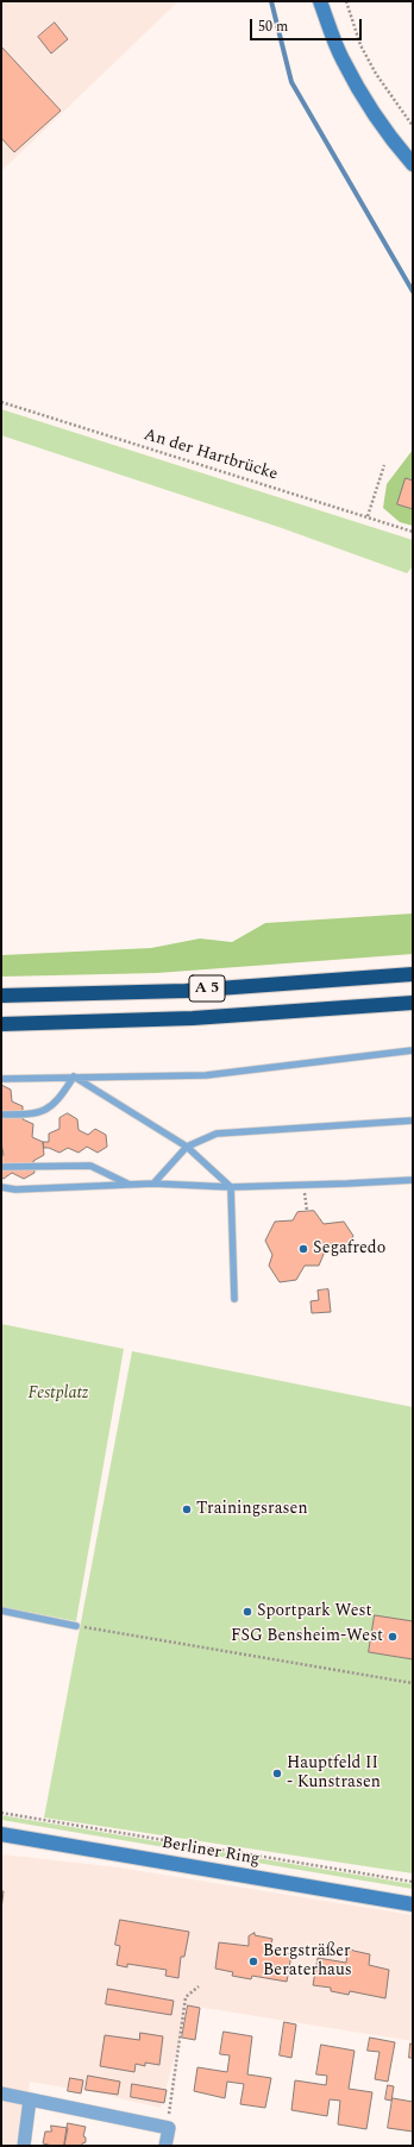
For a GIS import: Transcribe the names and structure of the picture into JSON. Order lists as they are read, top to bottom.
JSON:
{
  "streets": {
    "highway": ["A 5"],
    "street": ["Berliner Ring"],
    "path": ["An der Hartbrücke"]
  },
  "parks": ["Festplatz"],
  "places": [
    "Segafredo",
    "Trainingsrasen",
    "Sportpark West",
    "FSG Bensheim-West",
    "Hauptfeld II - Kunstrasen",
    "Bergsträßer Beraterhaus"
  ],
  "scale_bar": "50 m"
}
